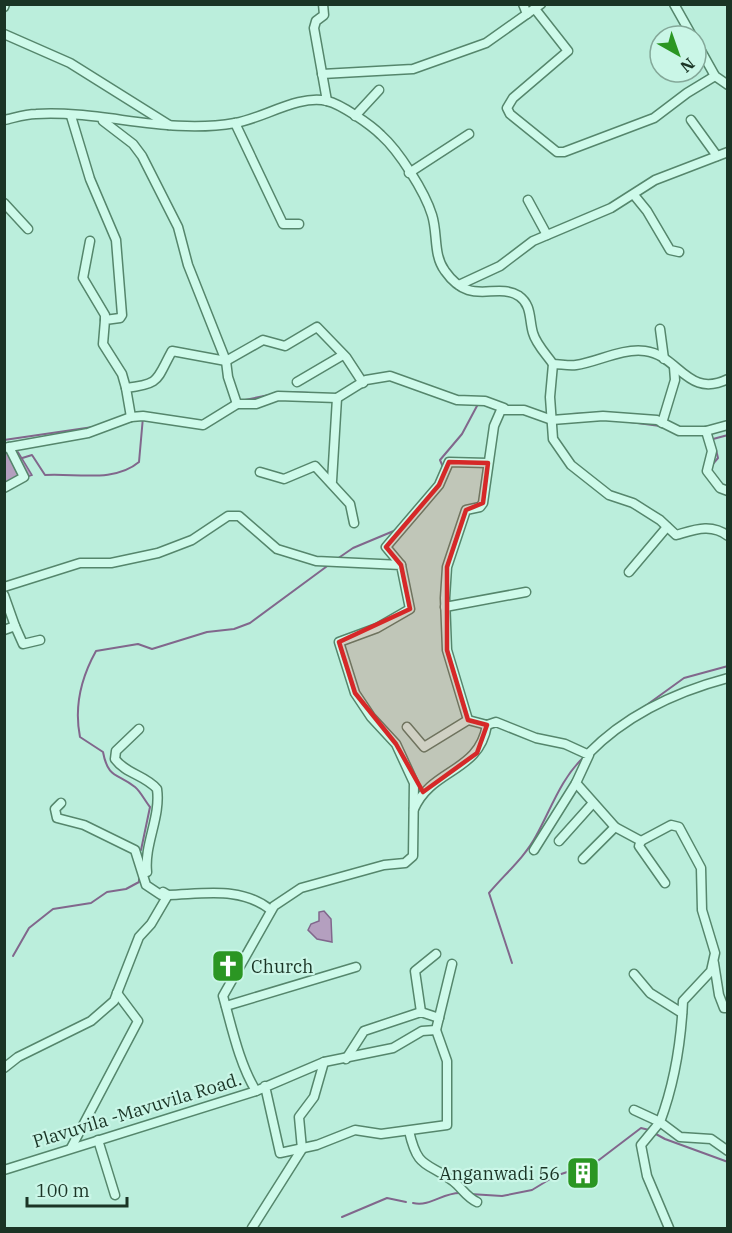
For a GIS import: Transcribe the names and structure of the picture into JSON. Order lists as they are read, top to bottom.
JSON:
{
  "streets": {
    "street": ["Plavuvila -Mavuvila Road."]
  },
  "places": {
    "church": ["Church"],
    "building": ["Anganwadi 56"]
  },
  "scale_bar": "100 m",
  "north": "bottom right"
}
